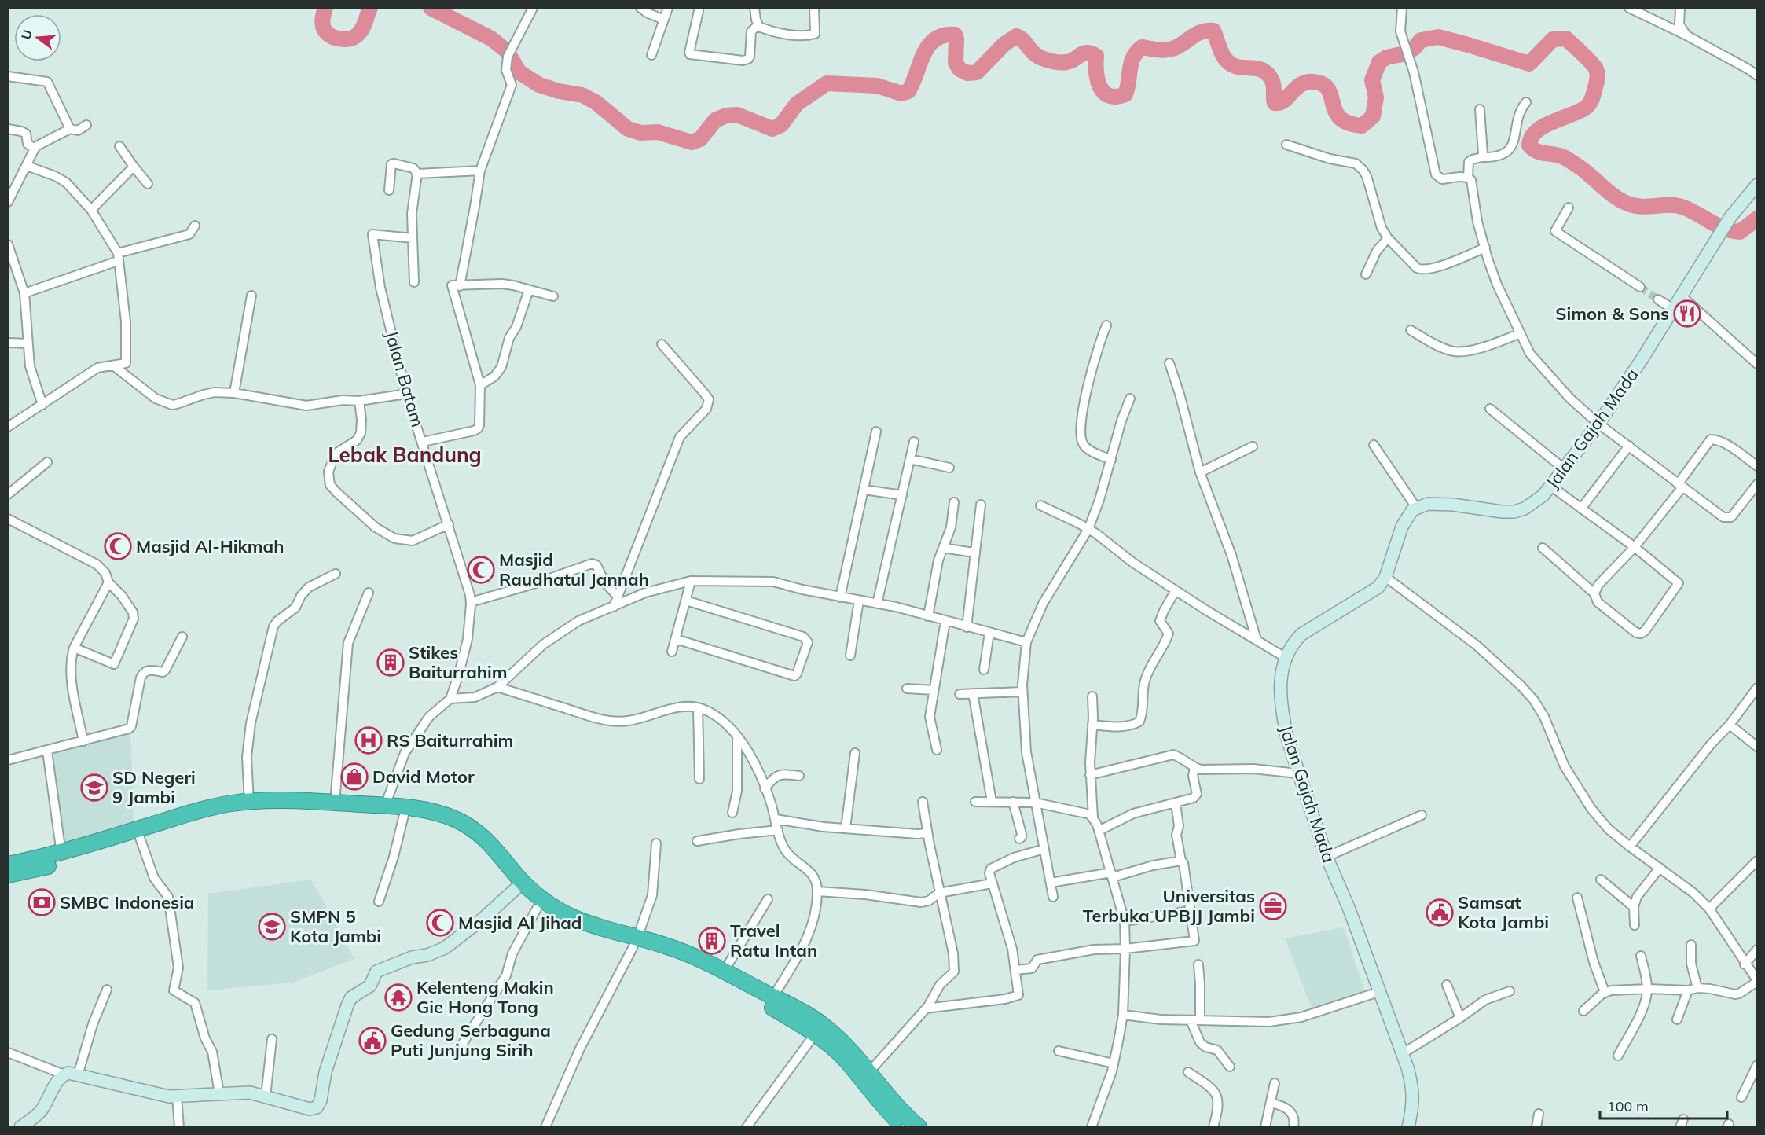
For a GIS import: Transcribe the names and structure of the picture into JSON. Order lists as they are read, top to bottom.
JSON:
{
  "streets": {
    "main road": ["Jalan Gajah Mada"],
    "street": ["Jalan Batam"]
  },
  "districts": ["Lebak Bandung"],
  "places": {
    "restaurant": ["Simon & Sons"],
    "mosque": ["Masjid Al-Hikmah", "Masjid Raudhatul Jannah", "Masjid Al Jihad"],
    "building": ["Stikes Baiturrahim", "Travel Ratu Intan"],
    "hospital": ["RS Baiturrahim"],
    "shop": ["David Motor"],
    "school or university": ["SD Negeri 9 Jambi", "SMPN 5 Kota Jambi"],
    "bank": ["SMBC Indonesia"],
    "office": ["Universitas Terbuka UPBJJ Jambi"],
    "public building": ["Samsat Kota Jambi", "Gedung Serbaguna Puti Junjung Sirih"],
    "temple": ["Kelenteng Makin Gie Hong Tong"]
  },
  "scale_bar": "100 m",
  "north": "left"
}
